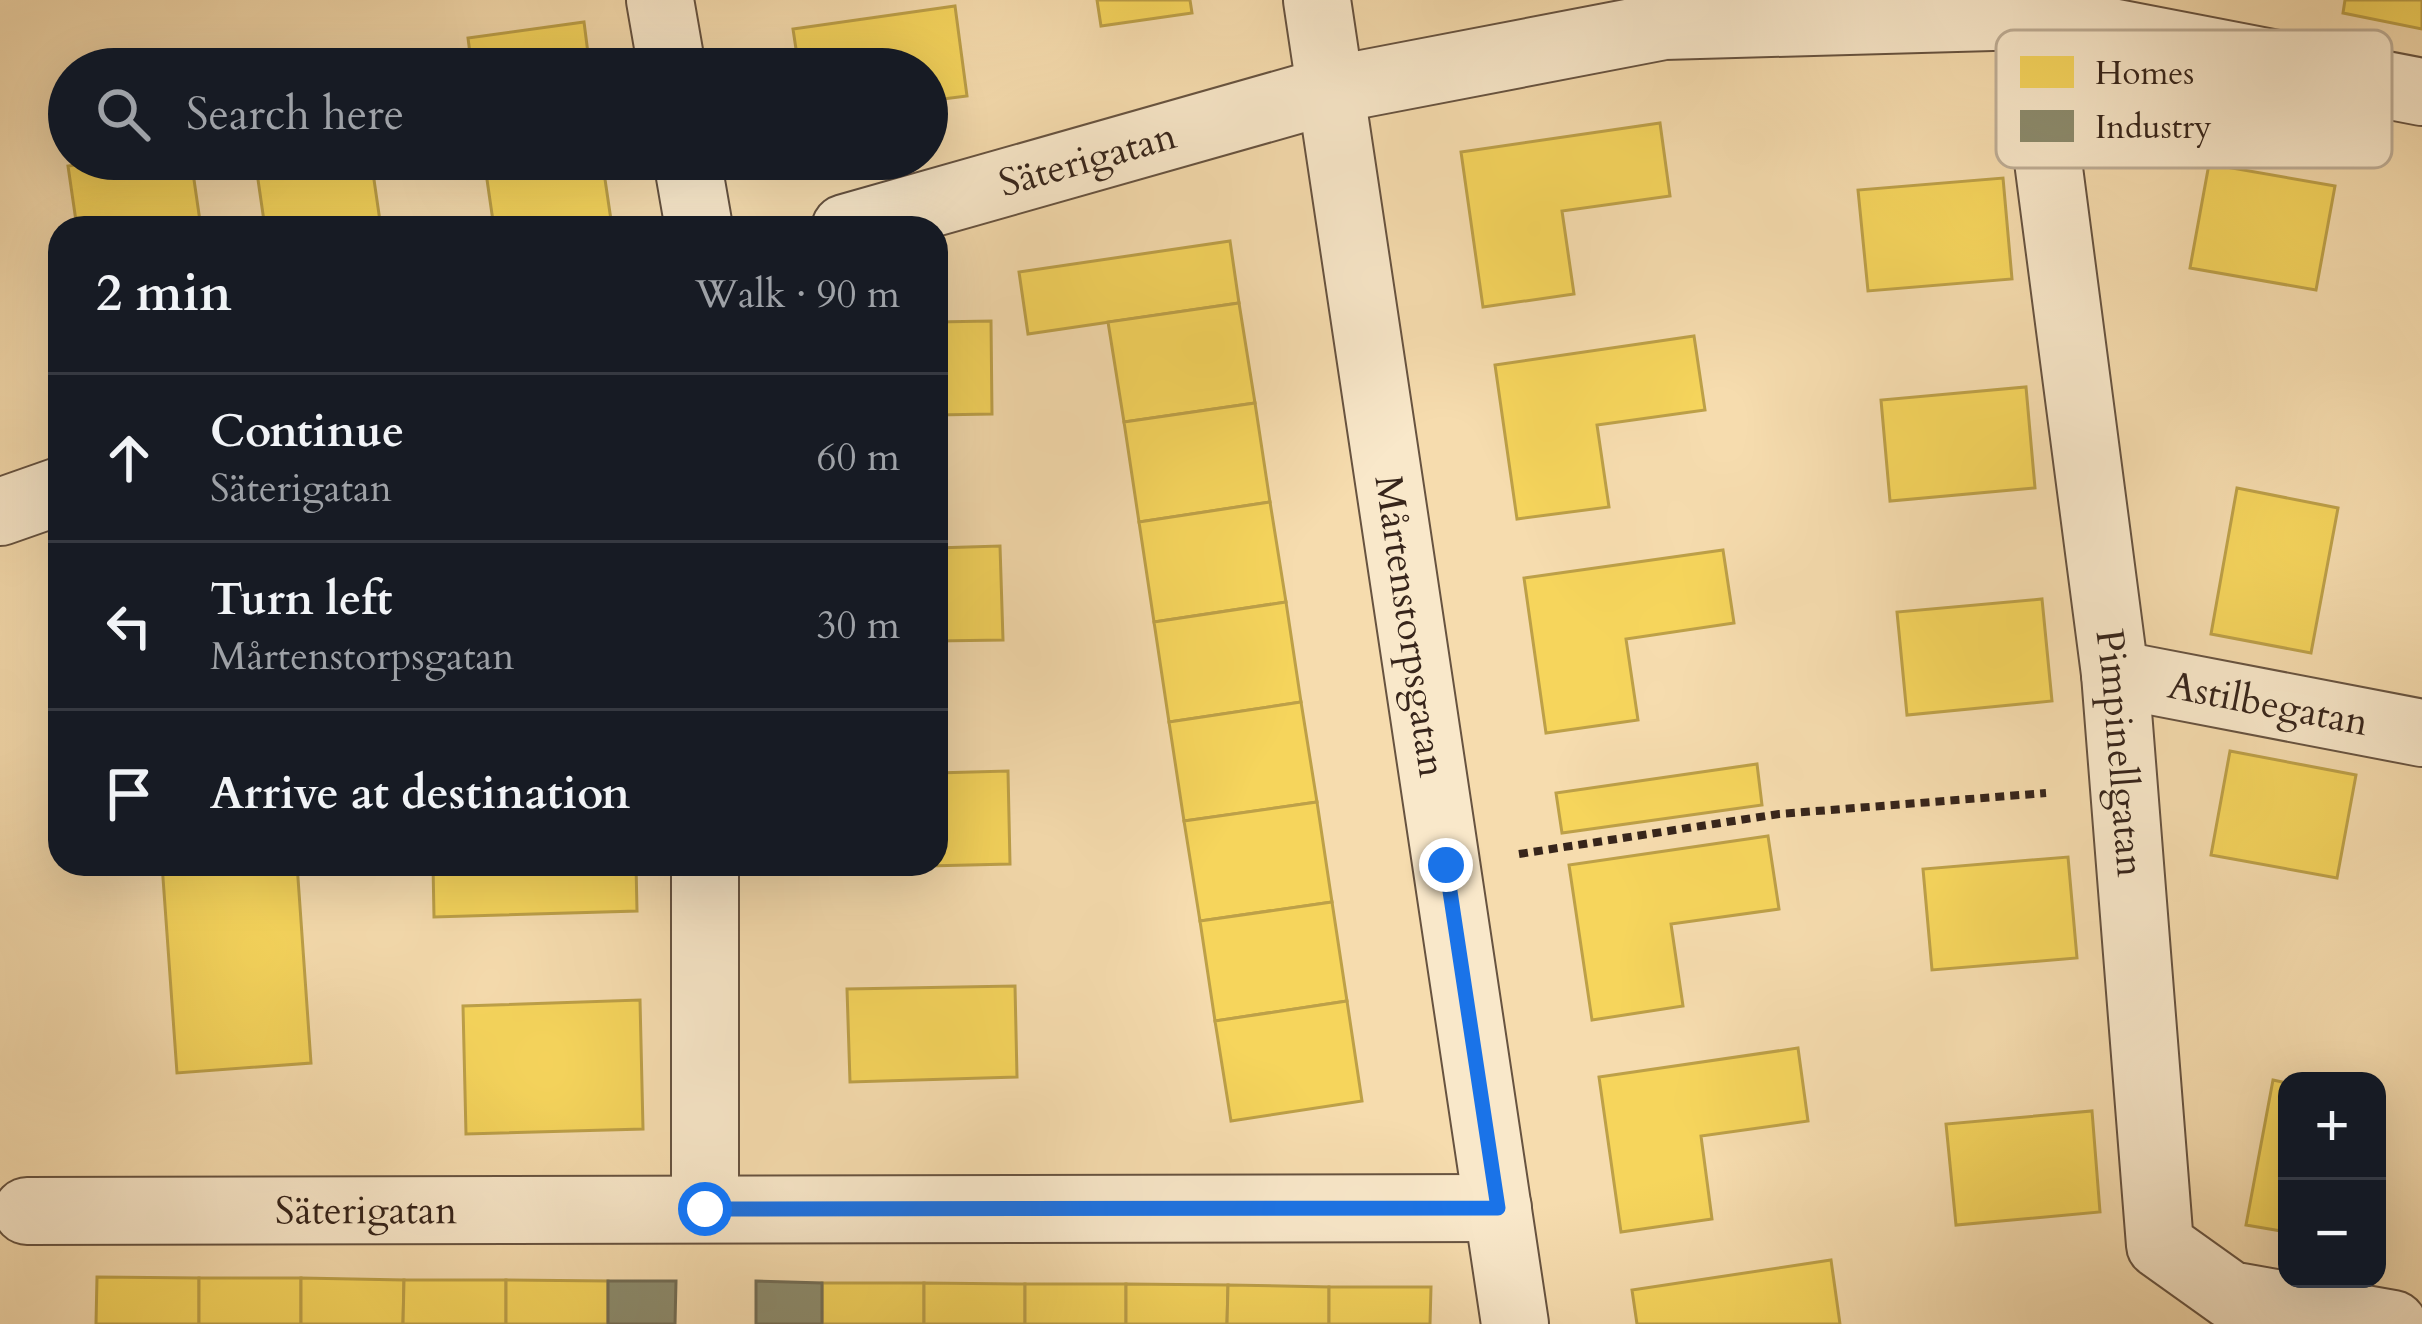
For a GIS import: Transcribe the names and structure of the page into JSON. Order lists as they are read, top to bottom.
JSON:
{
  "streets": {
    "street": [
      "Säterigatan",
      "Mårtenstorpsgatan",
      "Astilbegatan",
      "Pimpinellgatan"
    ]
  },
  "crossings": [
    ["Säterigatan", "Mårtenstorpsgatan"],
    ["Astilbegatan", "Pimpinellgatan"]
  ],
  "legend": ["Homes", "Industry"],
  "page": {
    "search": "Search here",
    "heading": ["2 min", "Walk · 90 m"],
    "list": [
      ["Continue", "Säterigatan", "60 m"],
      ["Turn left", "Mårtenstorpsgatan", "30 m"],
      "Arrive at destination"
    ],
    "map_buttons": ["+", "−"]
  }
}
